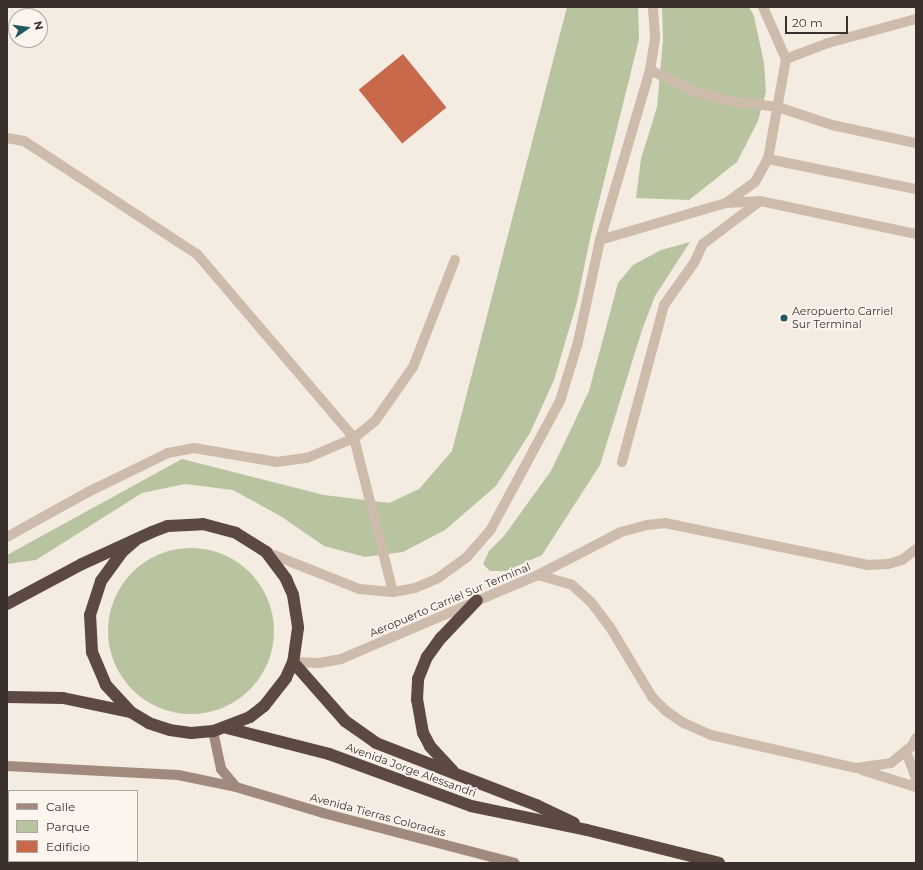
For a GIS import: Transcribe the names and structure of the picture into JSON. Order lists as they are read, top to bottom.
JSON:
{
  "streets": {
    "highway": ["Avenida Jorge Alessandri"],
    "street": ["Aeropuerto Carriel Sur Terminal", "Avenida Tierras Coloradas"]
  },
  "crossings": [
    ["Aeropuerto Carriel Sur Terminal", "Avenida Jorge Alessandri"]
  ],
  "places": ["Aeropuerto Carriel Sur Terminal"],
  "legend": ["Calle", "Parque", "Edificio"],
  "scale_bar": "20 m",
  "north": "right"
}
